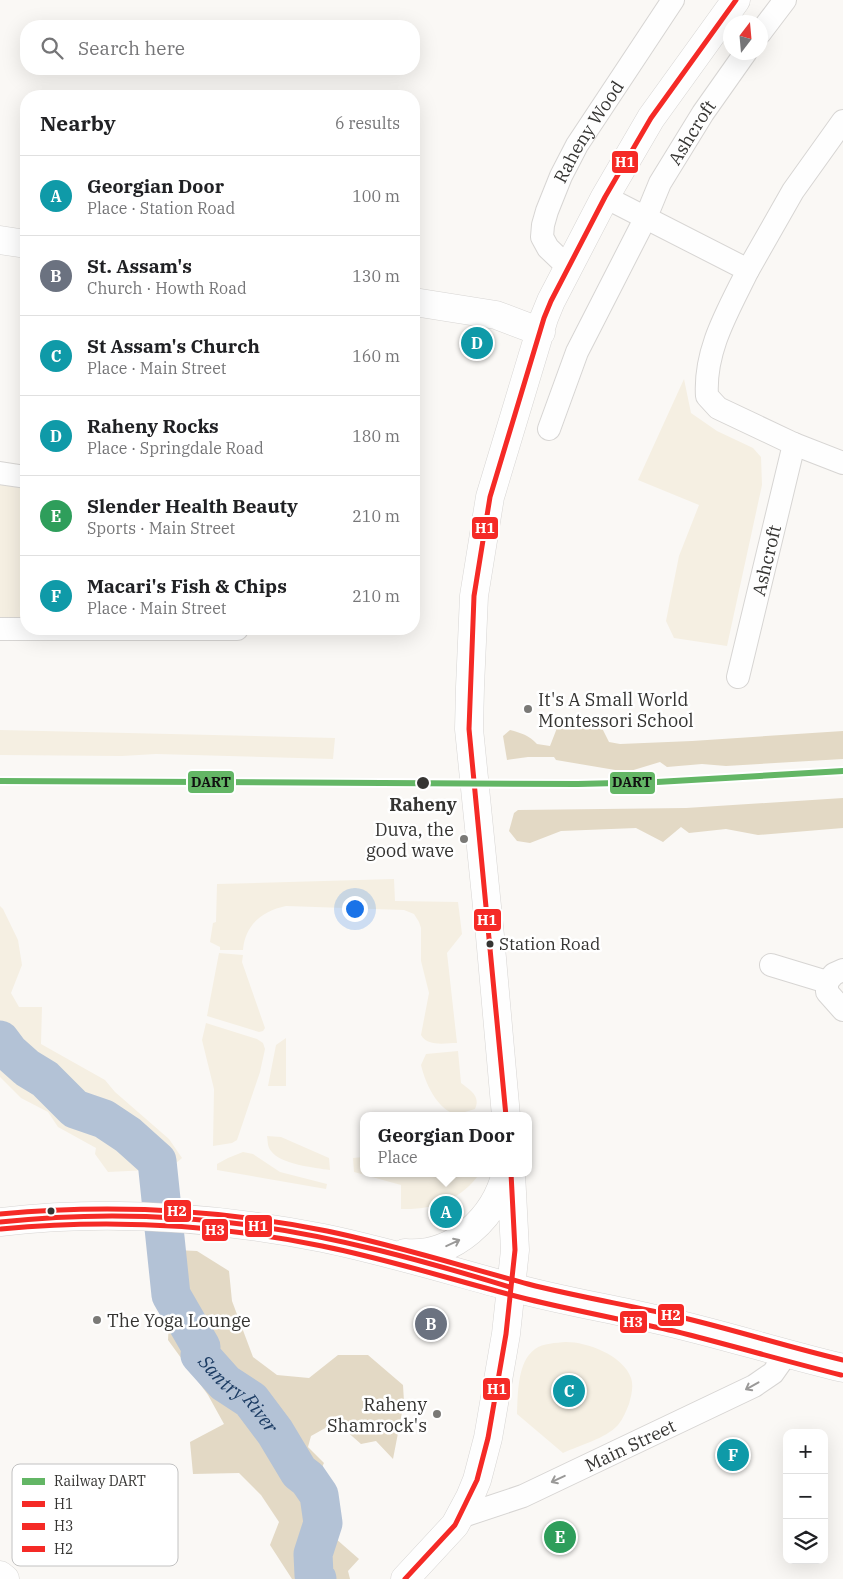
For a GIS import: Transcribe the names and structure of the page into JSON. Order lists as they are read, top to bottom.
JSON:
{
  "streets": {
    "main road": ["Main Street"],
    "street": ["Ashcroft", "Raheny Wood"]
  },
  "one_way": ["Main Street"],
  "water": ["Santry River"],
  "places": [
    "It's A Small World Montessori School",
    "Raheny",
    "Duva, the good wave",
    "Station Road",
    "The Yoga Lounge",
    "Raheny Shamrock's"
  ],
  "lines": [
    "transit line H1",
    "rail line DART",
    "transit line H2",
    "transit line H3"
  ],
  "legend": [
    "Railway DART",
    "H1",
    "H3",
    "H2"
  ],
  "north": "top",
  "page": {
    "search": "Search here",
    "heading": ["Nearby", "6 results"],
    "list": [
      {
        "mark": "A",
        "name": "Georgian Door",
        "note": "Place · Station Road",
        "value": "100 m"
      },
      {
        "mark": "B",
        "name": "St. Assam's",
        "note": "Church · Howth Road",
        "value": "130 m"
      },
      {
        "mark": "C",
        "name": "St Assam's Church",
        "note": "Place · Main Street",
        "value": "160 m"
      },
      {
        "mark": "D",
        "name": "Raheny Rocks",
        "note": "Place · Springdale Road",
        "value": "180 m"
      },
      {
        "mark": "E",
        "name": "Slender Health Beauty",
        "note": "Sports · Main Street",
        "value": "210 m"
      },
      {
        "mark": "F",
        "name": "Macari's Fish & Chips",
        "note": "Place · Main Street",
        "value": "210 m"
      }
    ],
    "pins": [
      "D",
      "A",
      "B",
      "C",
      "F",
      "E"
    ],
    "popup": ["Georgian Door", "Place"],
    "map_buttons": ["+", "−"]
  }
}
